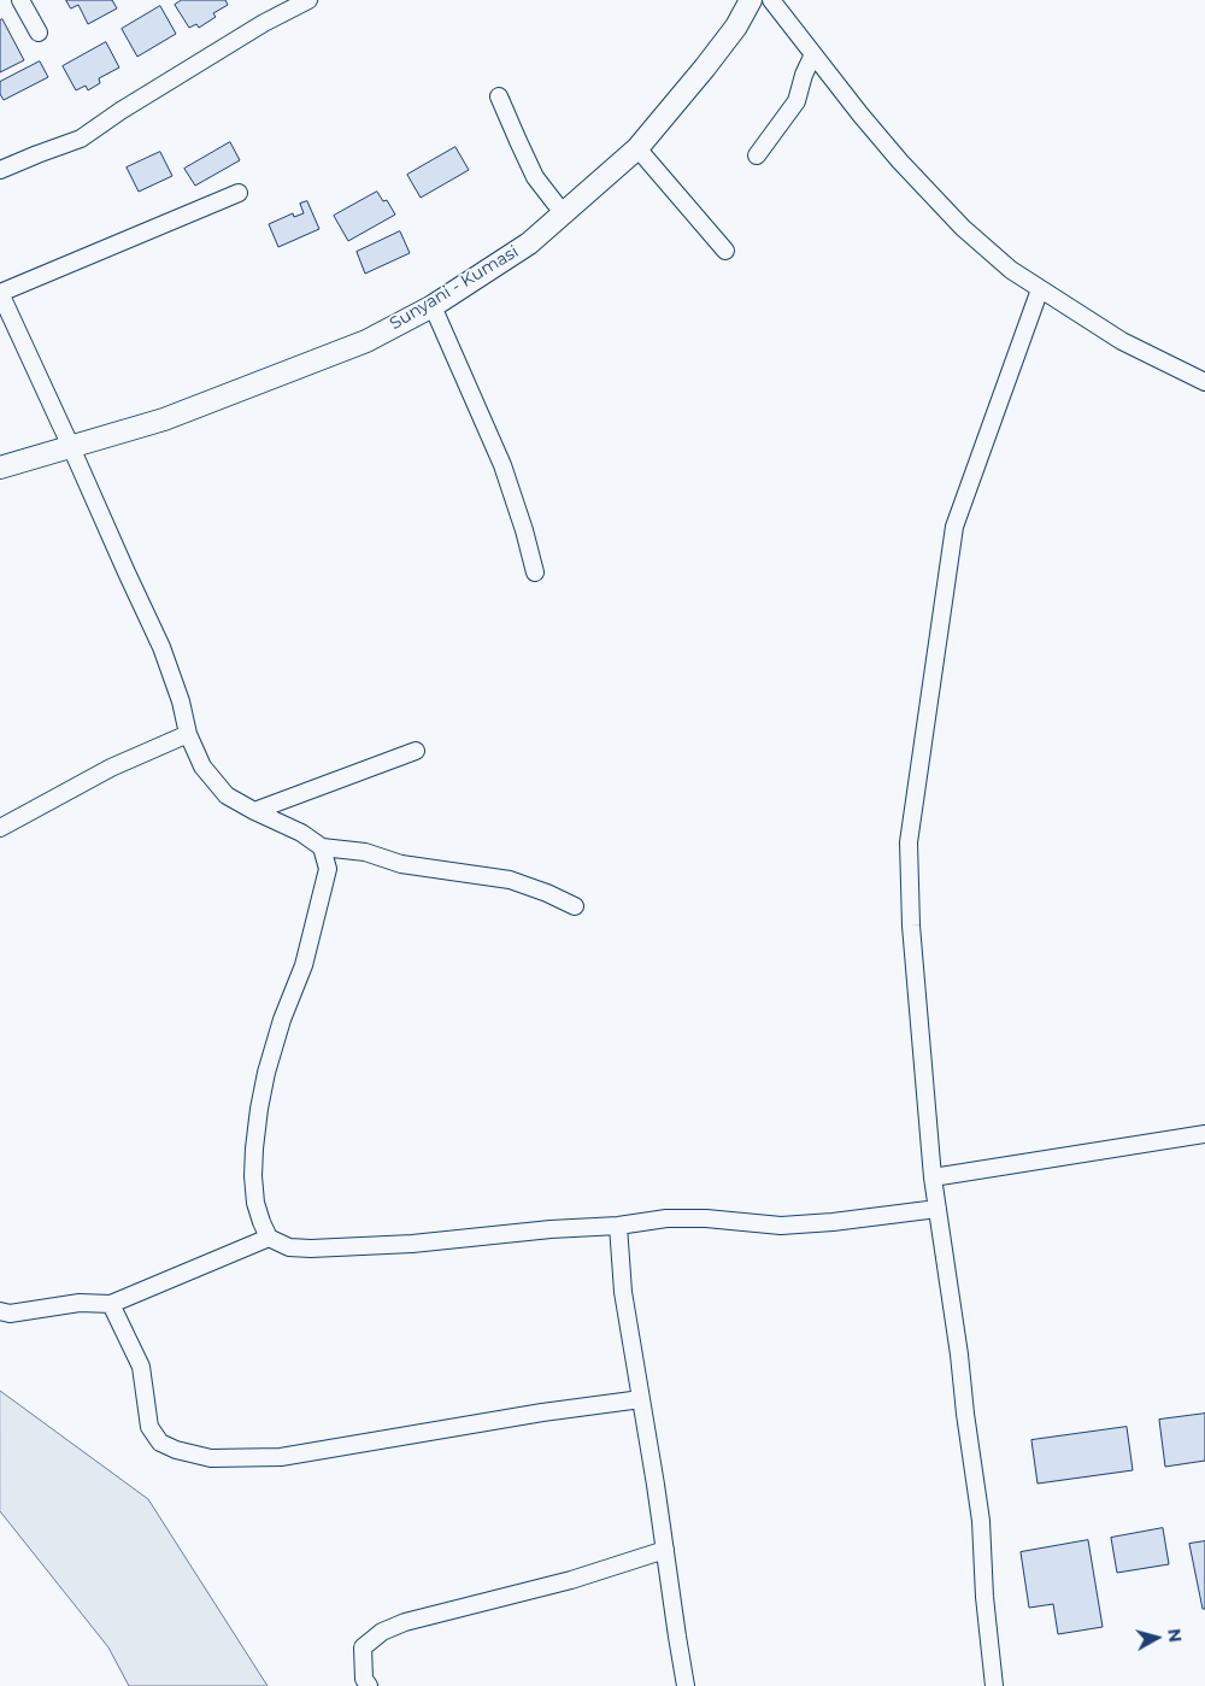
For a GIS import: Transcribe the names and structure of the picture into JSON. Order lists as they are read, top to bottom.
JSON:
{
  "streets": {
    "main road": ["Sunyani - Kumasi"]
  },
  "north": "right"
}
